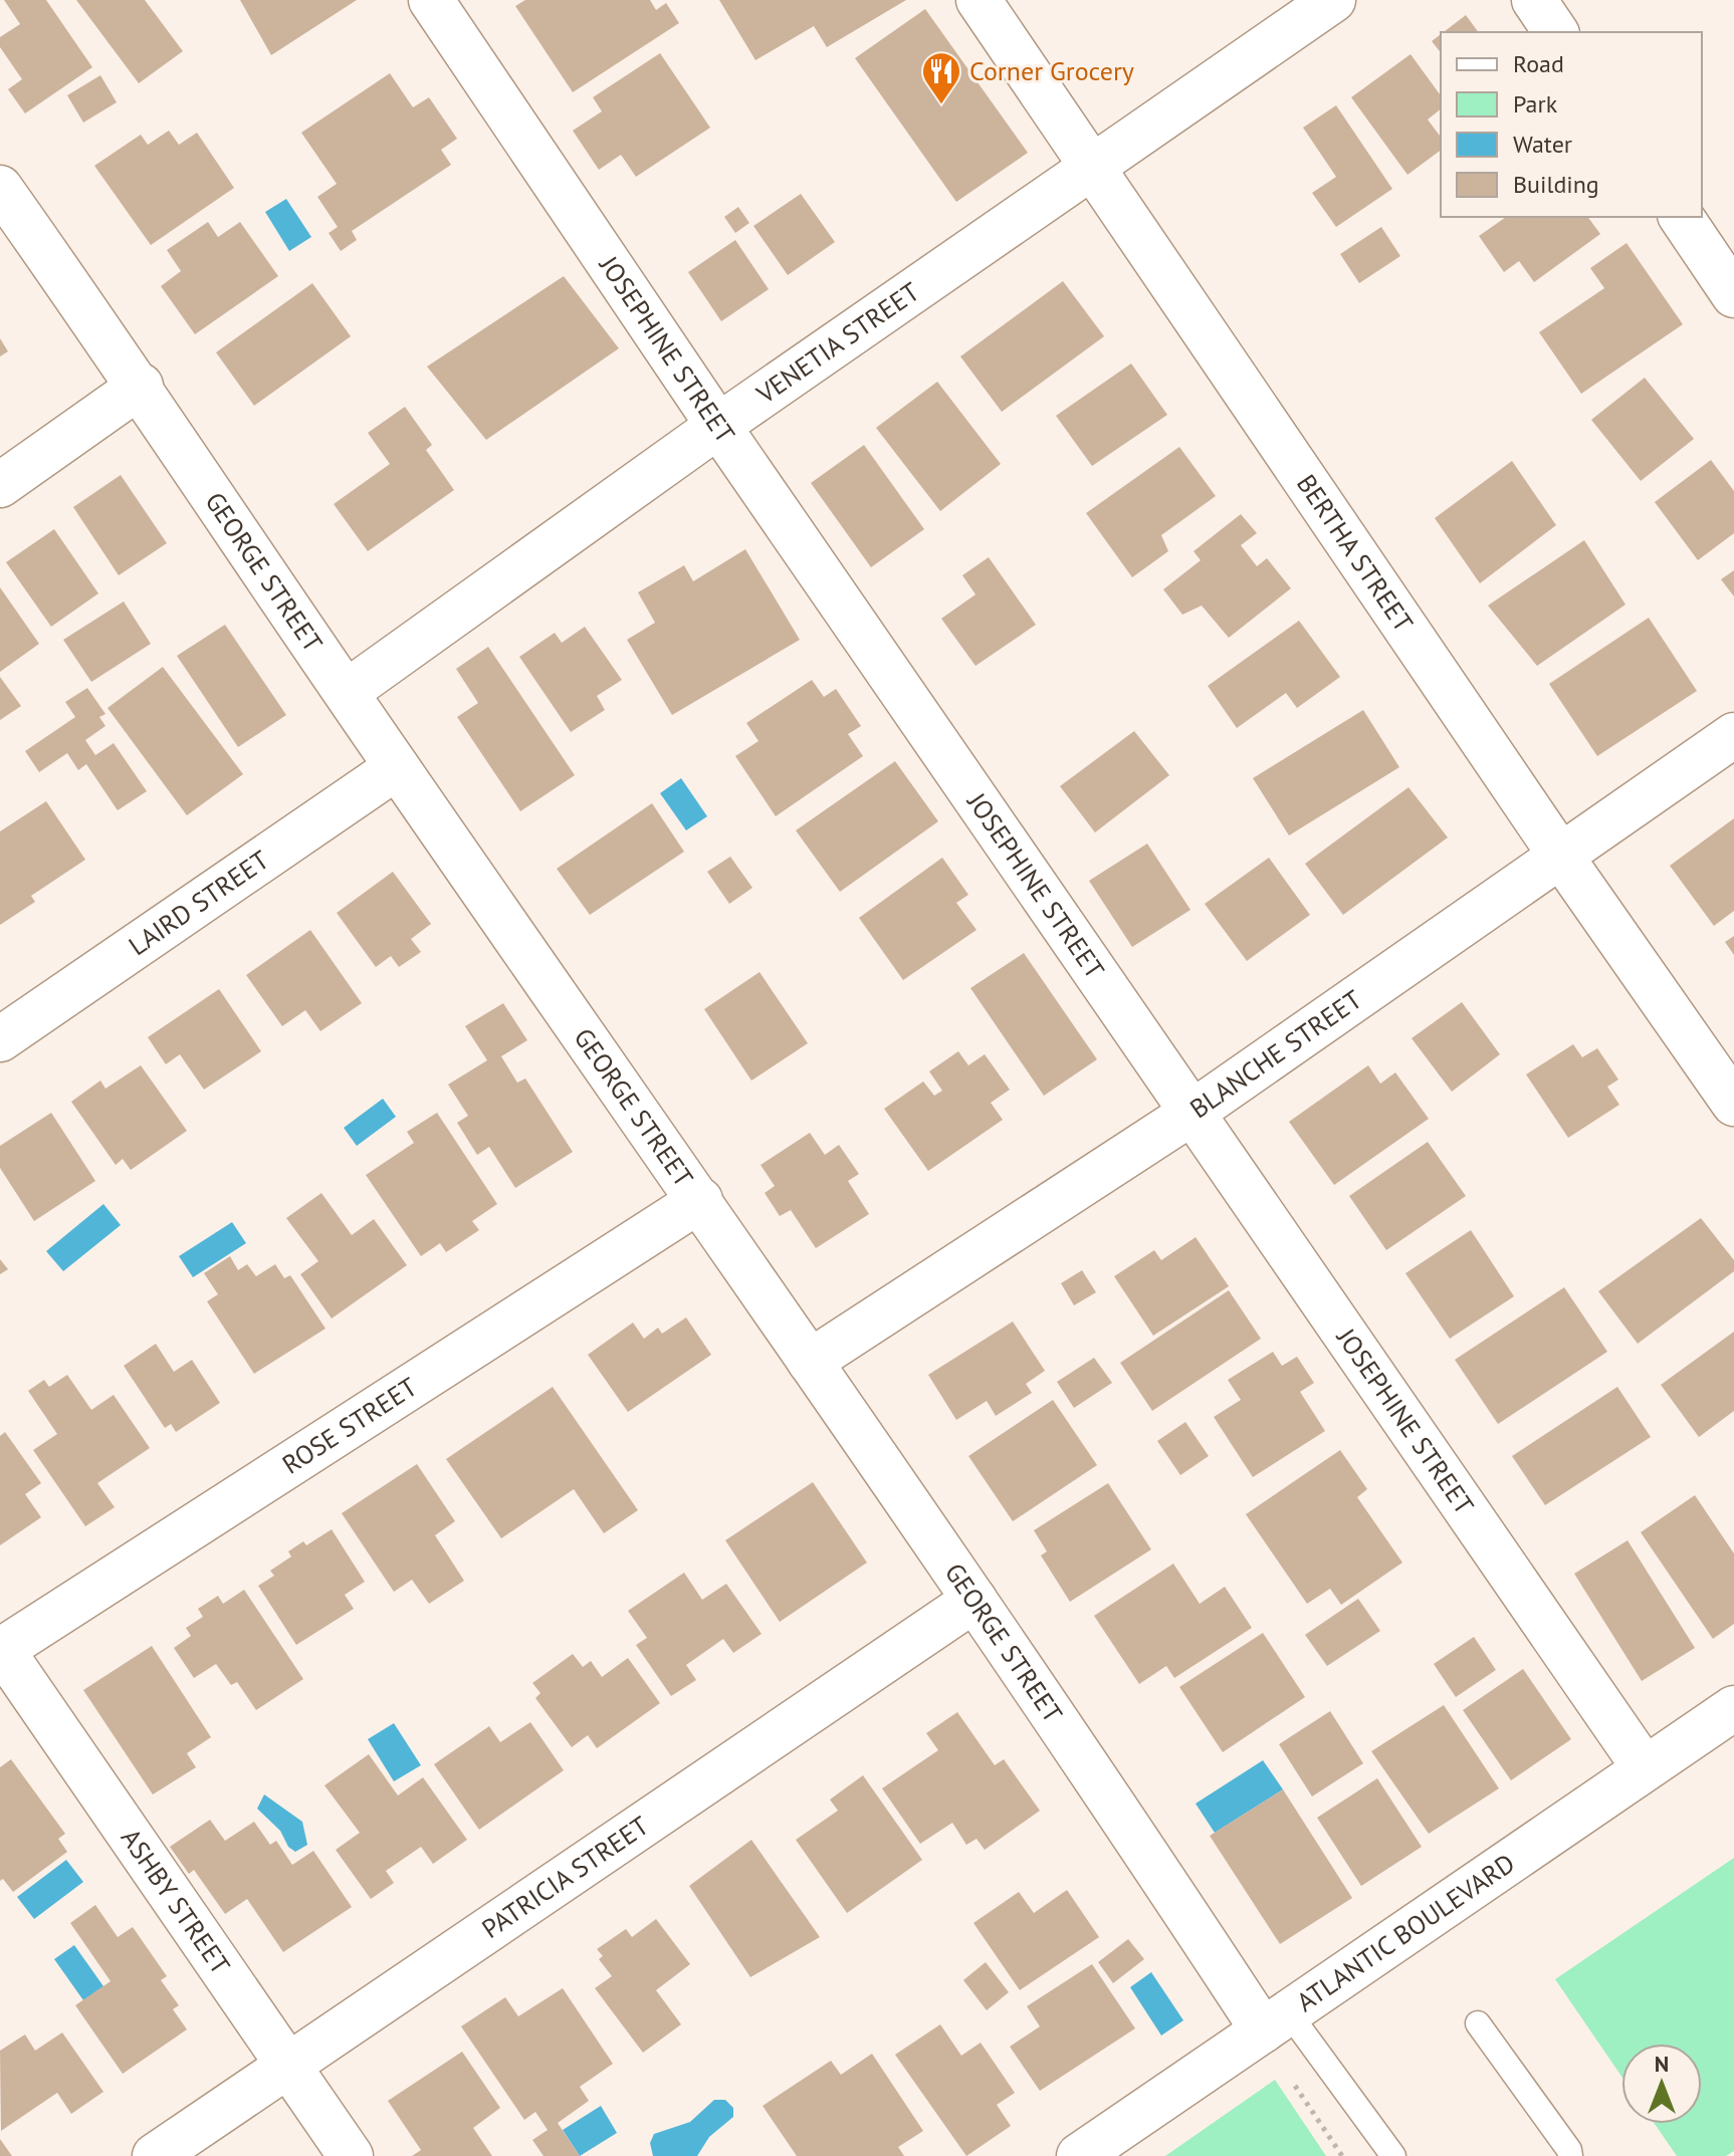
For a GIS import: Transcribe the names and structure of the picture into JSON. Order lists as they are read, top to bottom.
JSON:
{
  "streets": {
    "street": [
      "VENETIA STREET",
      "JOSEPHINE STREET",
      "BERTHA STREET",
      "GEORGE STREET",
      "LAIRD STREET",
      "BLANCHE STREET",
      "ROSE STREET",
      "PATRICIA STREET",
      "ASHBY STREET",
      "ATLANTIC BOULEVARD"
    ]
  },
  "crossings": [
    ["VENETIA STREET", "JOSEPHINE STREET"],
    ["VENETIA STREET", "BERTHA STREET"],
    ["VENETIA STREET", "GEORGE STREET"],
    ["JOSEPHINE STREET", "BLANCHE STREET"],
    ["JOSEPHINE STREET", "ATLANTIC BOULEVARD"],
    ["BERTHA STREET", "BLANCHE STREET"],
    ["GEORGE STREET", "LAIRD STREET"],
    ["GEORGE STREET", "BLANCHE STREET"],
    ["GEORGE STREET", "ROSE STREET"],
    ["GEORGE STREET", "PATRICIA STREET"],
    ["GEORGE STREET", "ATLANTIC BOULEVARD"],
    ["ROSE STREET", "ASHBY STREET"],
    ["PATRICIA STREET", "ASHBY STREET"]
  ],
  "places": {
    "restaurant": ["Corner Grocery"]
  },
  "legend": [
    "Road",
    "Park",
    "Water",
    "Building"
  ],
  "north": "top"
}
